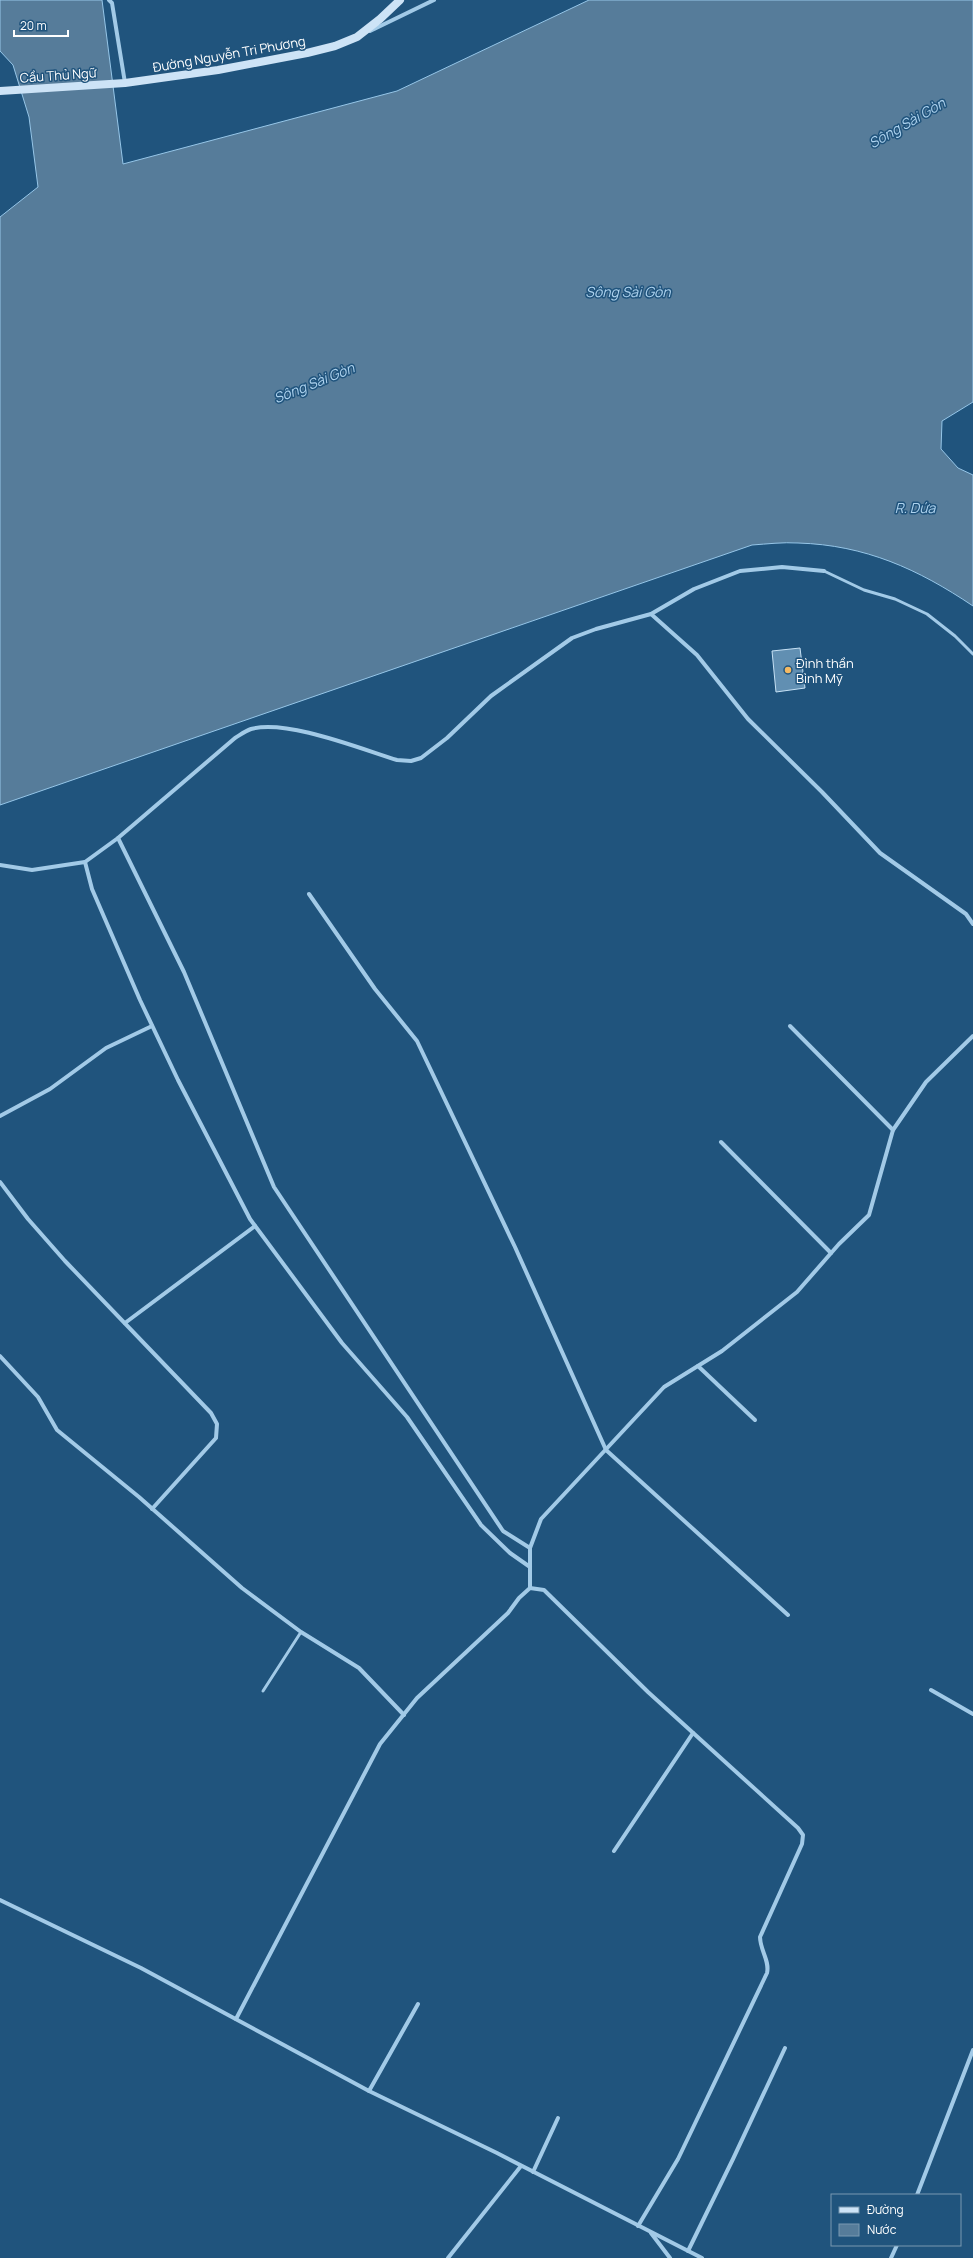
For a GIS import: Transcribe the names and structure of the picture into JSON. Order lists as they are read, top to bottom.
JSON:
{
  "streets": {
    "street": ["Đường Nguyễn Tri Phương", "Cầu Thủ Ngữ"]
  },
  "crossings": [
    ["Đường Nguyễn Tri Phương", "Cầu Thủ Ngữ"]
  ],
  "water": ["Sông Sài Gòn", "R. Dứa"],
  "places": ["Đình thần Bình Mỹ"],
  "legend": ["Đường", "Nước"],
  "scale_bar": "20 m"
}
